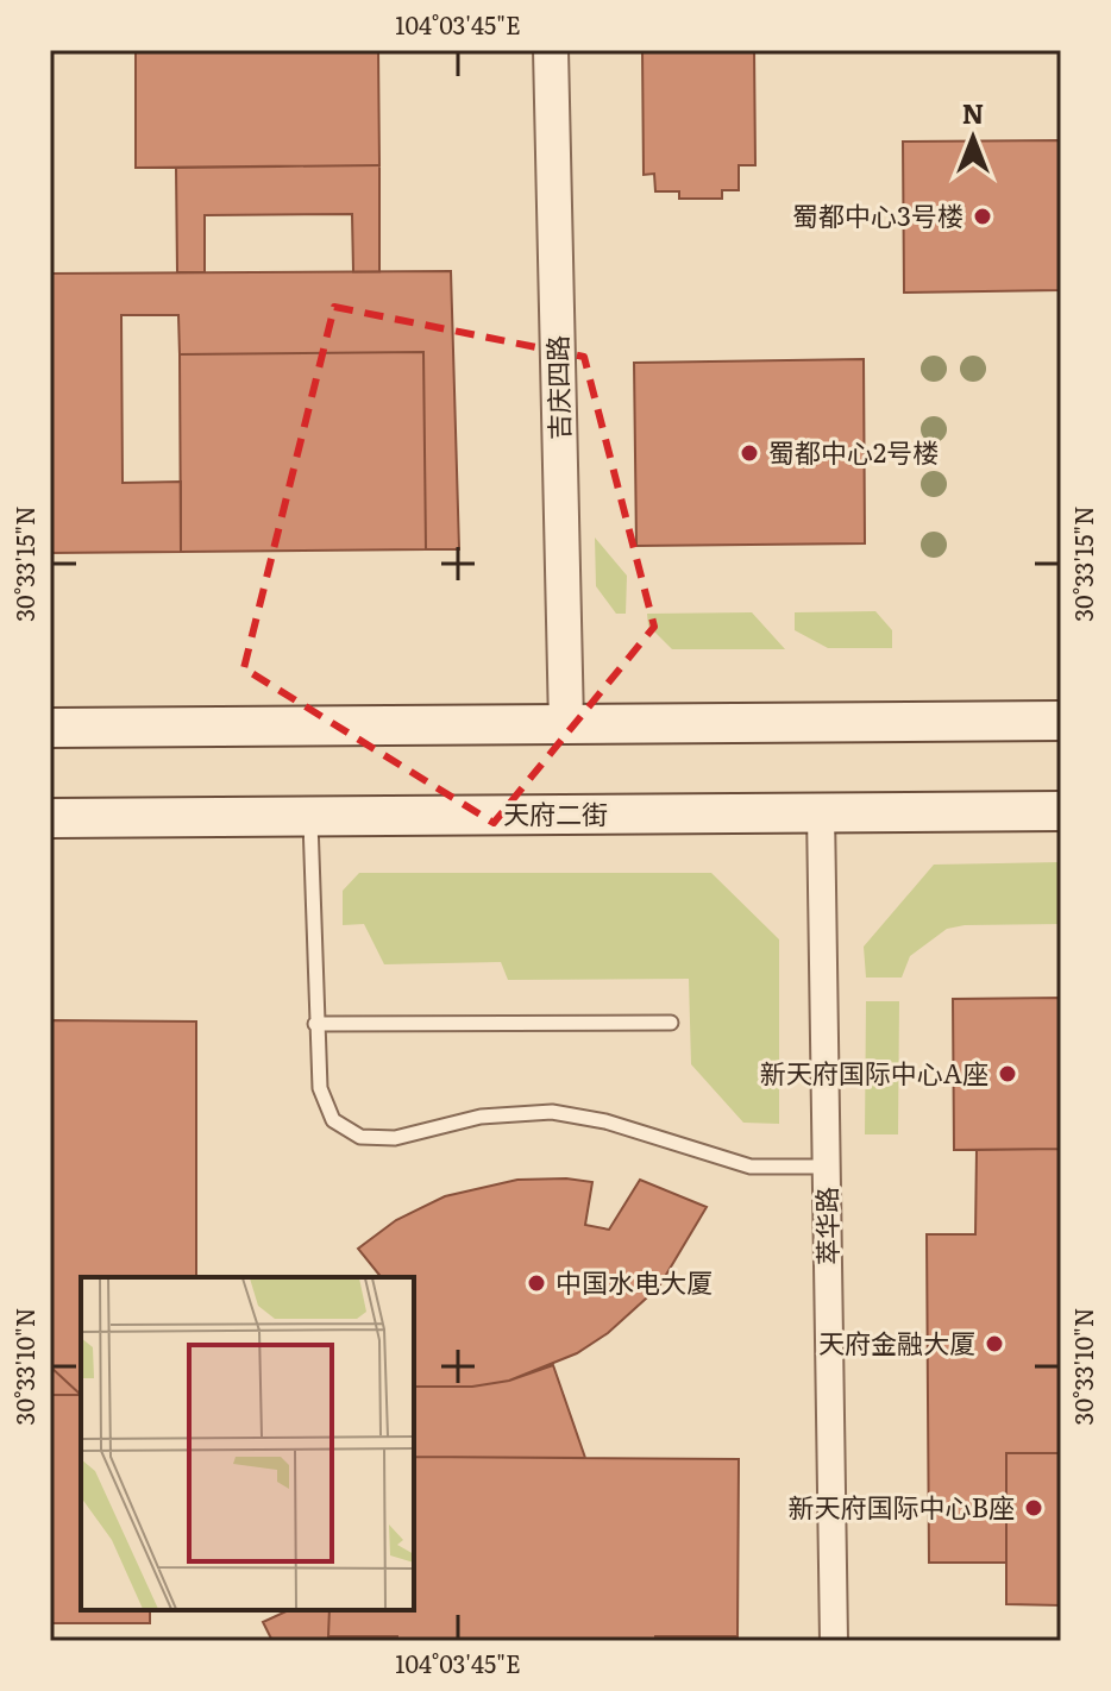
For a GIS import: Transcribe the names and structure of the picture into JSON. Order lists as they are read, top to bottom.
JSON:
{
  "streets": {
    "main road": ["天府二街"],
    "street": ["吉庆四路", "萃华路"]
  },
  "crossings": [
    ["天府二街", "萃华路"]
  ],
  "places": [
    "蜀都中心3号楼",
    "蜀都中心2号楼",
    "新天府国际中心A座",
    "中国水电大厦",
    "天府金融大厦",
    "新天府国际中心B座"
  ],
  "north": "top",
  "coordinates": ["104°03'45\"E", "30°33'15\"N", "30°33'10\"N"]
}
